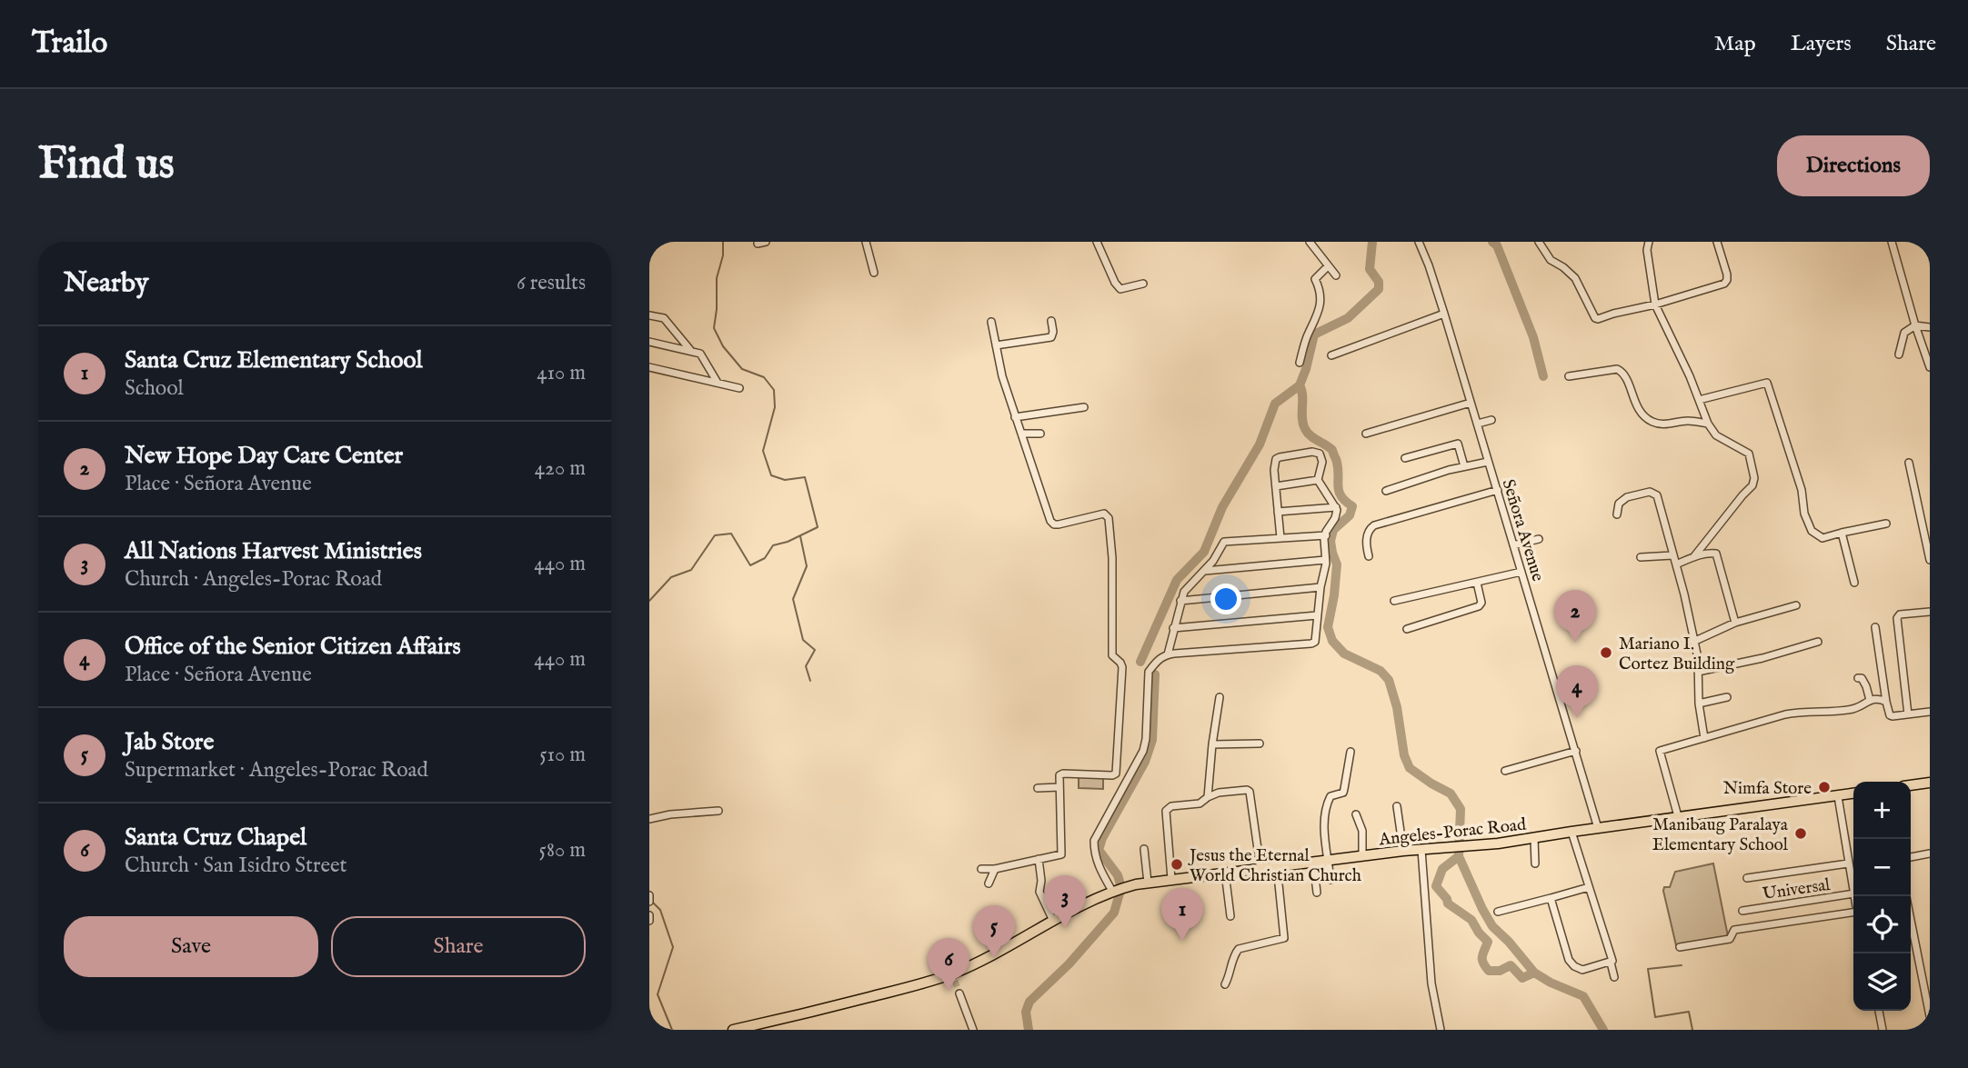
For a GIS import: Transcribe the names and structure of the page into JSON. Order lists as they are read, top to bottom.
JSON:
{
  "streets": {
    "main road": ["Angeles-Porac Road"],
    "street": ["Señora Avenue", "Universal"]
  },
  "crossings": [
    ["Señora Avenue", "Angeles-Porac Road"]
  ],
  "places": [
    "Mariano I. Cortez Building",
    "Nimfa Store",
    "Manibaug Paralaya Elementary School",
    "Jesus the Eternal World Christian Church"
  ],
  "page": {
    "header": "Trailo",
    "nav": ["Map", "Layers", "Share"],
    "buttons": [
      "Directions",
      ["Save", "Share"]
    ],
    "title": "Find us",
    "heading": ["Nearby", "6 results"],
    "list": [
      {
        "mark": "1",
        "name": "Santa Cruz Elementary School",
        "note": "School",
        "value": "410 m"
      },
      {
        "mark": "2",
        "name": "New Hope Day Care Center",
        "note": "Place · Señora Avenue",
        "value": "420 m"
      },
      {
        "mark": "3",
        "name": "All Nations Harvest Ministries",
        "note": "Church · Angeles-Porac Road",
        "value": "440 m"
      },
      {
        "mark": "4",
        "name": "Office of the Senior Citizen Affairs",
        "note": "Place · Señora Avenue",
        "value": "440 m"
      },
      {
        "mark": "5",
        "name": "Jab Store",
        "note": "Supermarket · Angeles-Porac Road",
        "value": "510 m"
      },
      {
        "mark": "6",
        "name": "Santa Cruz Chapel",
        "note": "Church · San Isidro Street",
        "value": "580 m"
      }
    ],
    "pins": [
      "2",
      "4",
      "3",
      "1",
      "5",
      "6"
    ],
    "map_buttons": ["+", "−"]
  }
}
